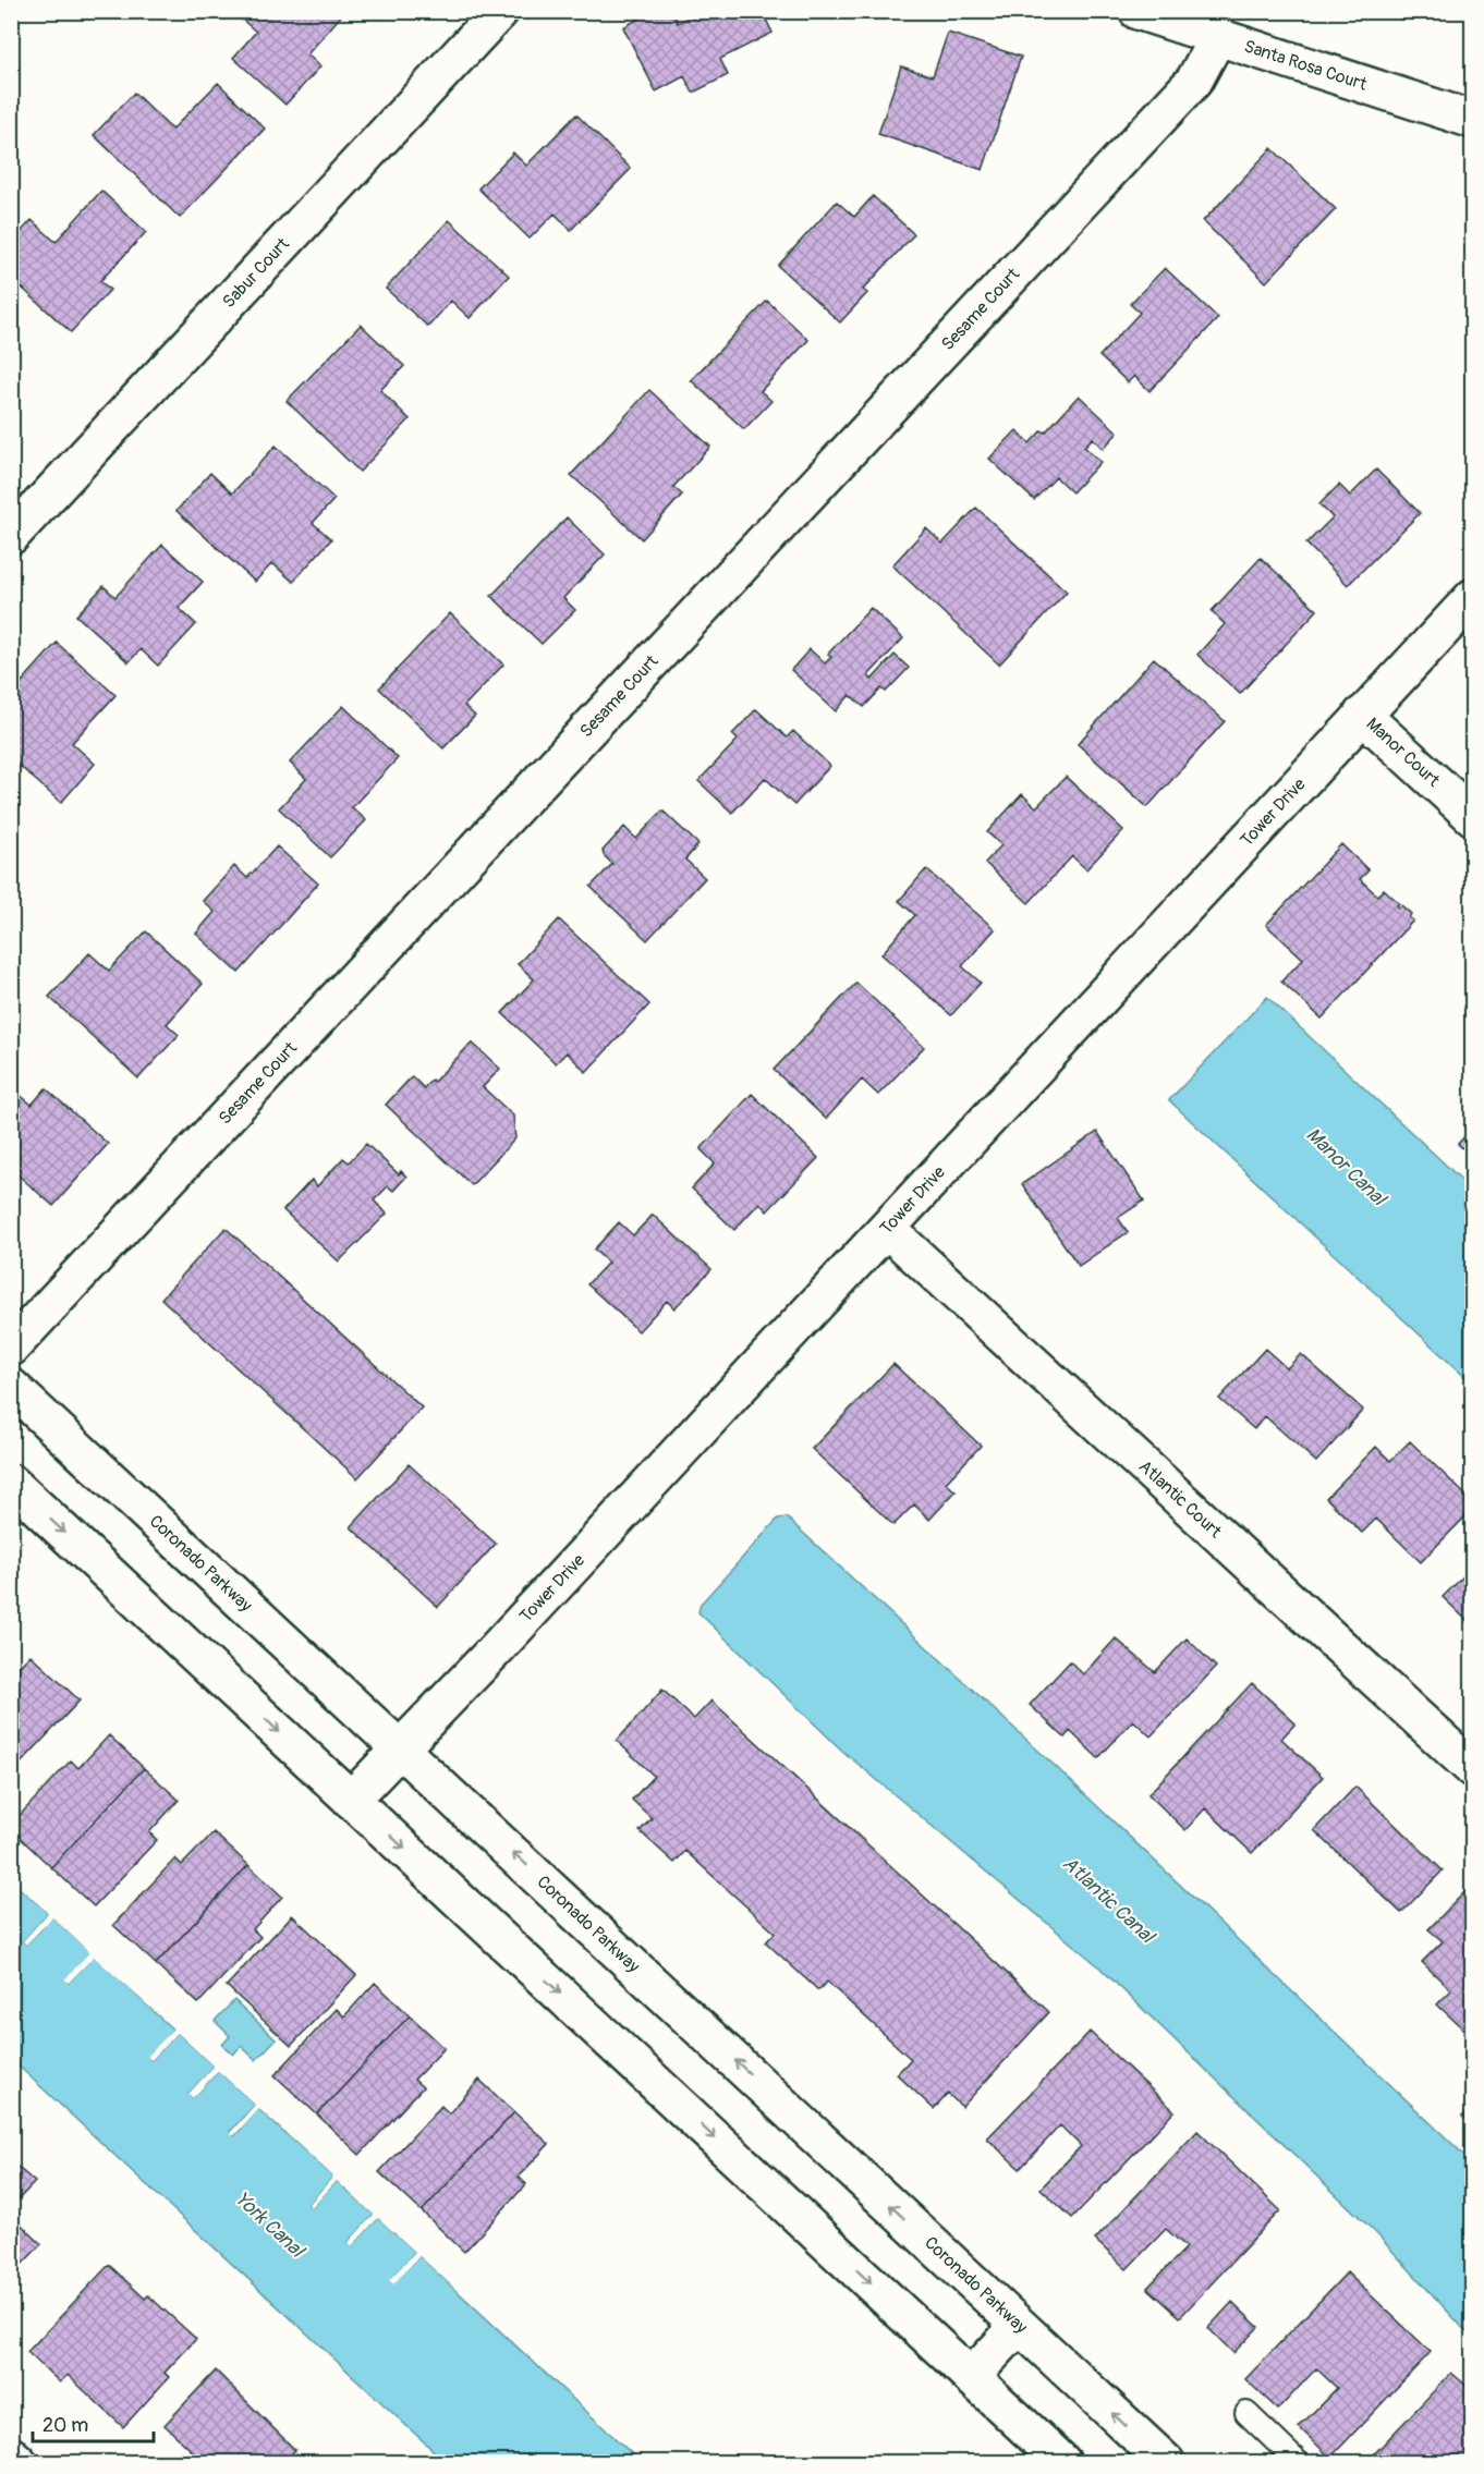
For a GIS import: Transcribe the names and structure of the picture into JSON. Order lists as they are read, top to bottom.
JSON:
{
  "streets": {
    "street": [
      "Santa Rosa Court",
      "Sabur Court",
      "Sesame Court",
      "Manor Court",
      "Tower Drive",
      "Atlantic Court",
      "Coronado Parkway"
    ]
  },
  "crossings": [
    ["Santa Rosa Court", "Sesame Court"],
    ["Manor Court", "Tower Drive"],
    ["Tower Drive", "Atlantic Court"],
    ["Tower Drive", "Coronado Parkway"]
  ],
  "water": ["Manor Canal", "Atlantic Canal", "York Canal"],
  "scale_bar": "20 m"
}
